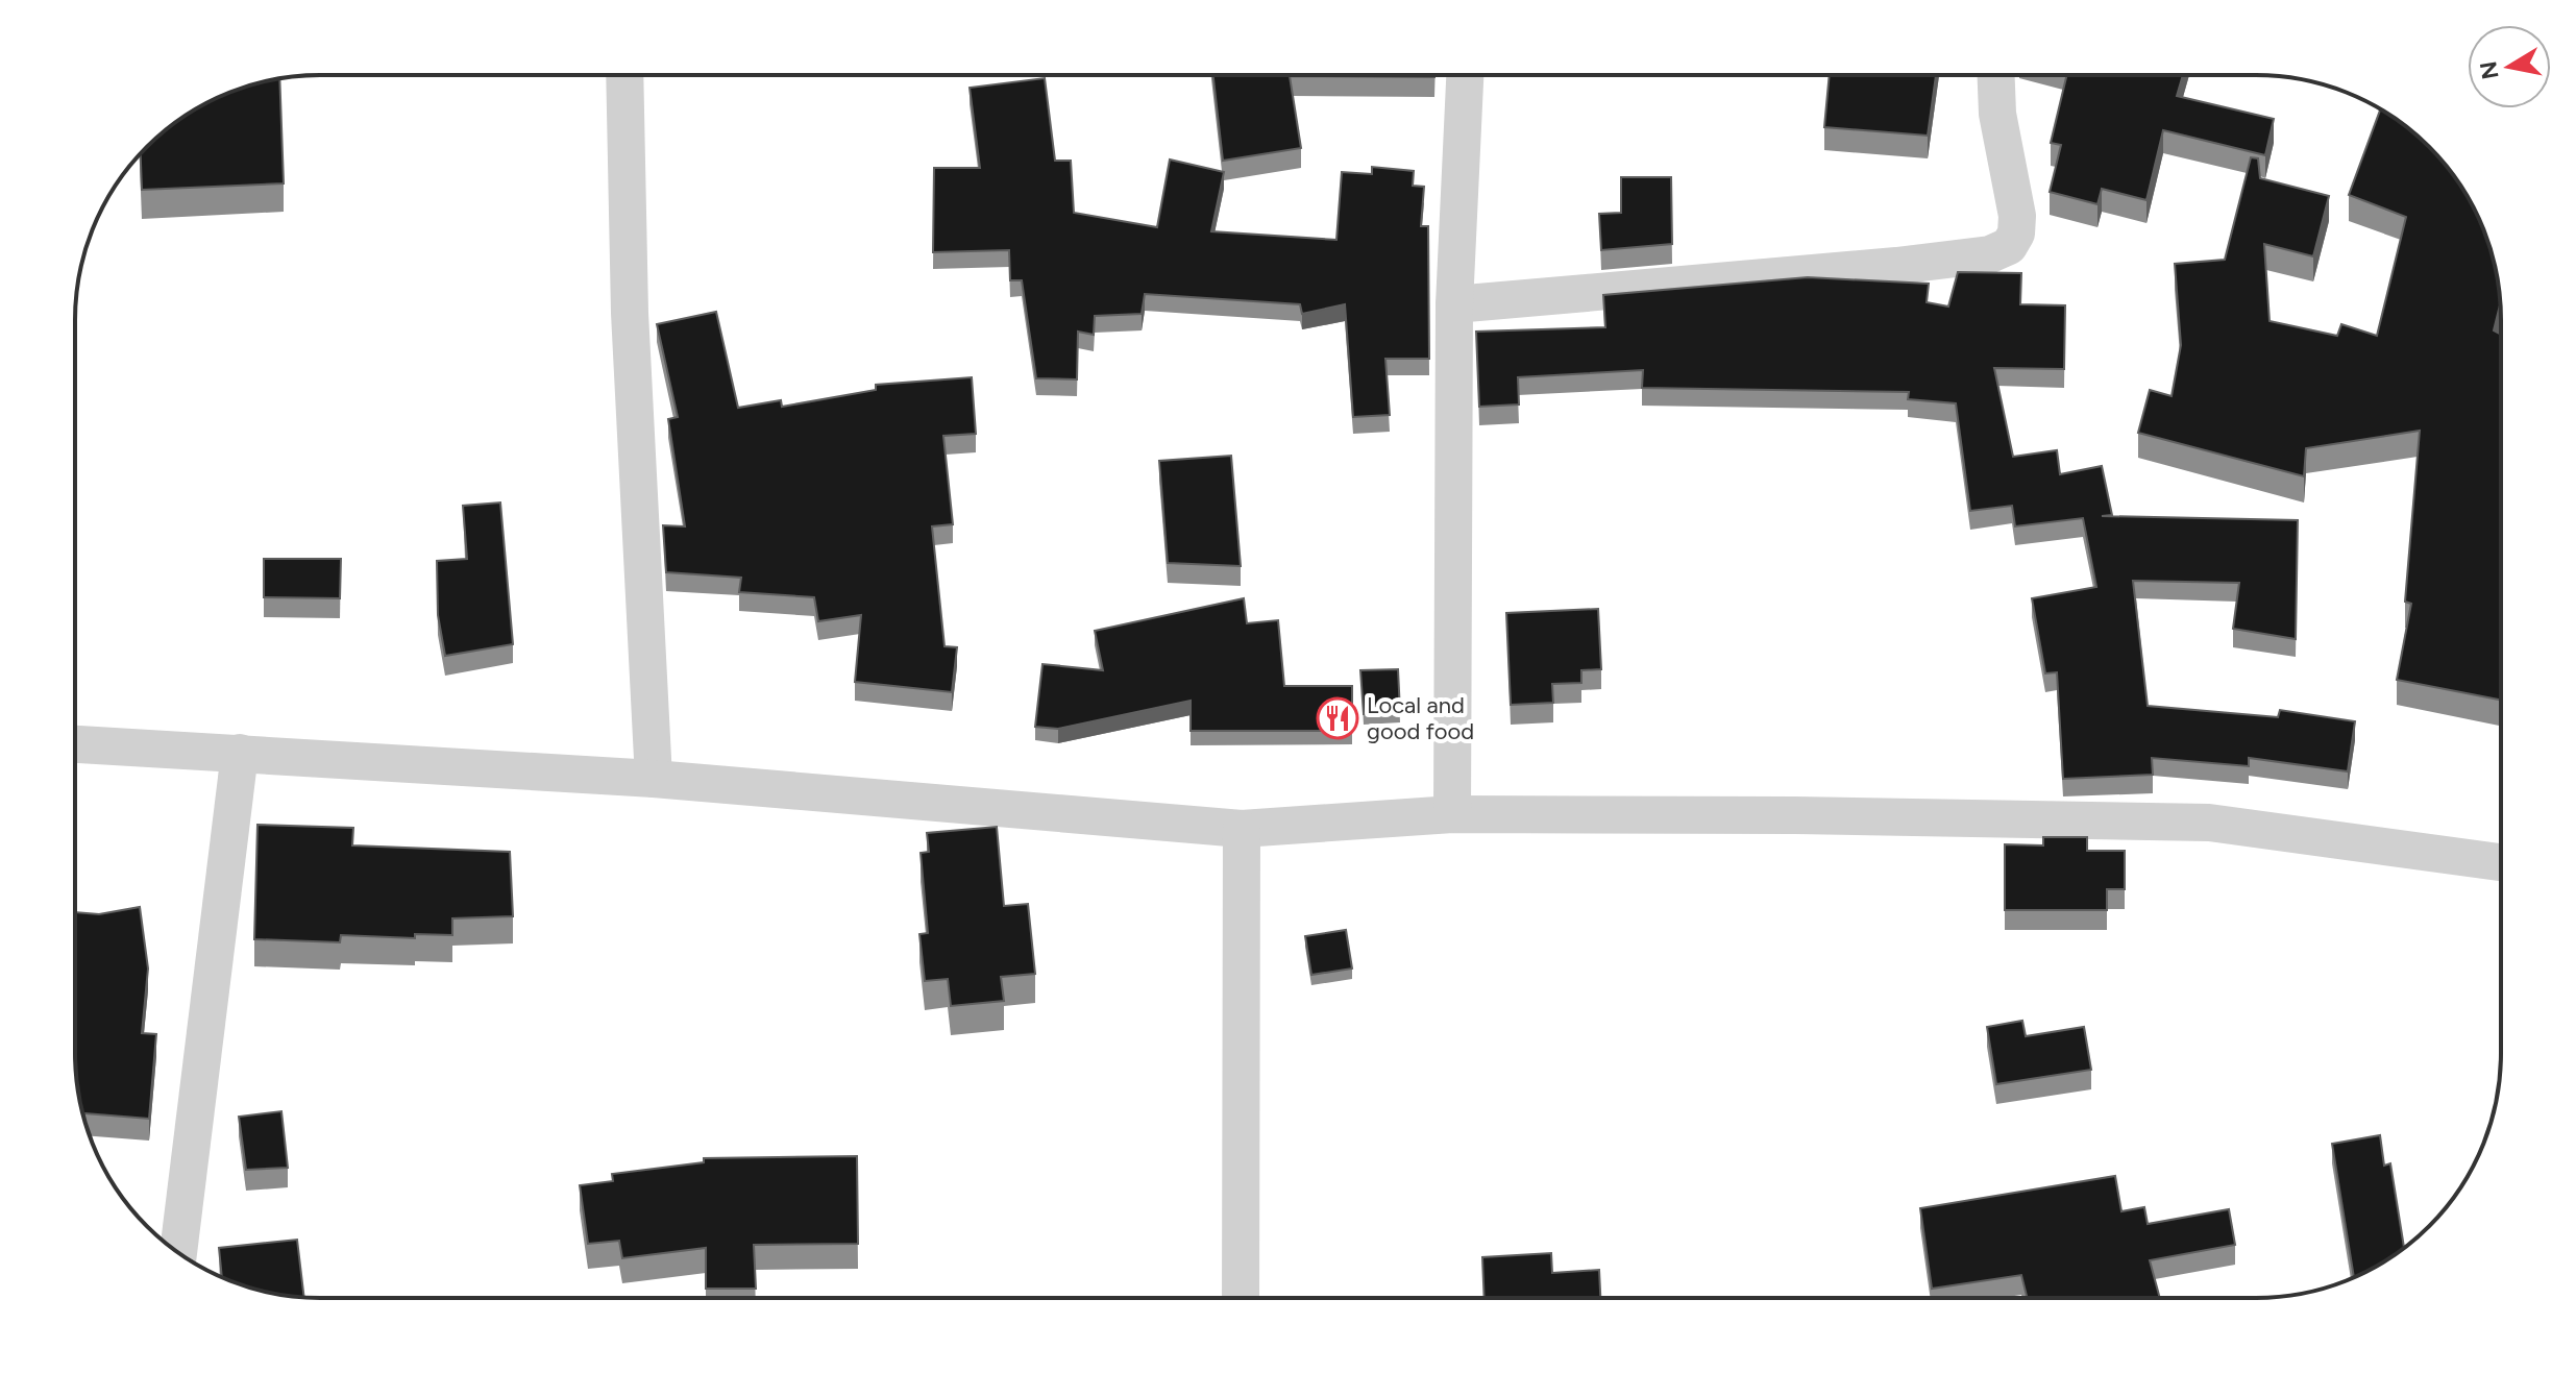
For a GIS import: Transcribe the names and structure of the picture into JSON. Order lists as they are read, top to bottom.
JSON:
{
  "places": {
    "restaurant": ["Local and good food"]
  },
  "north": "left"
}
